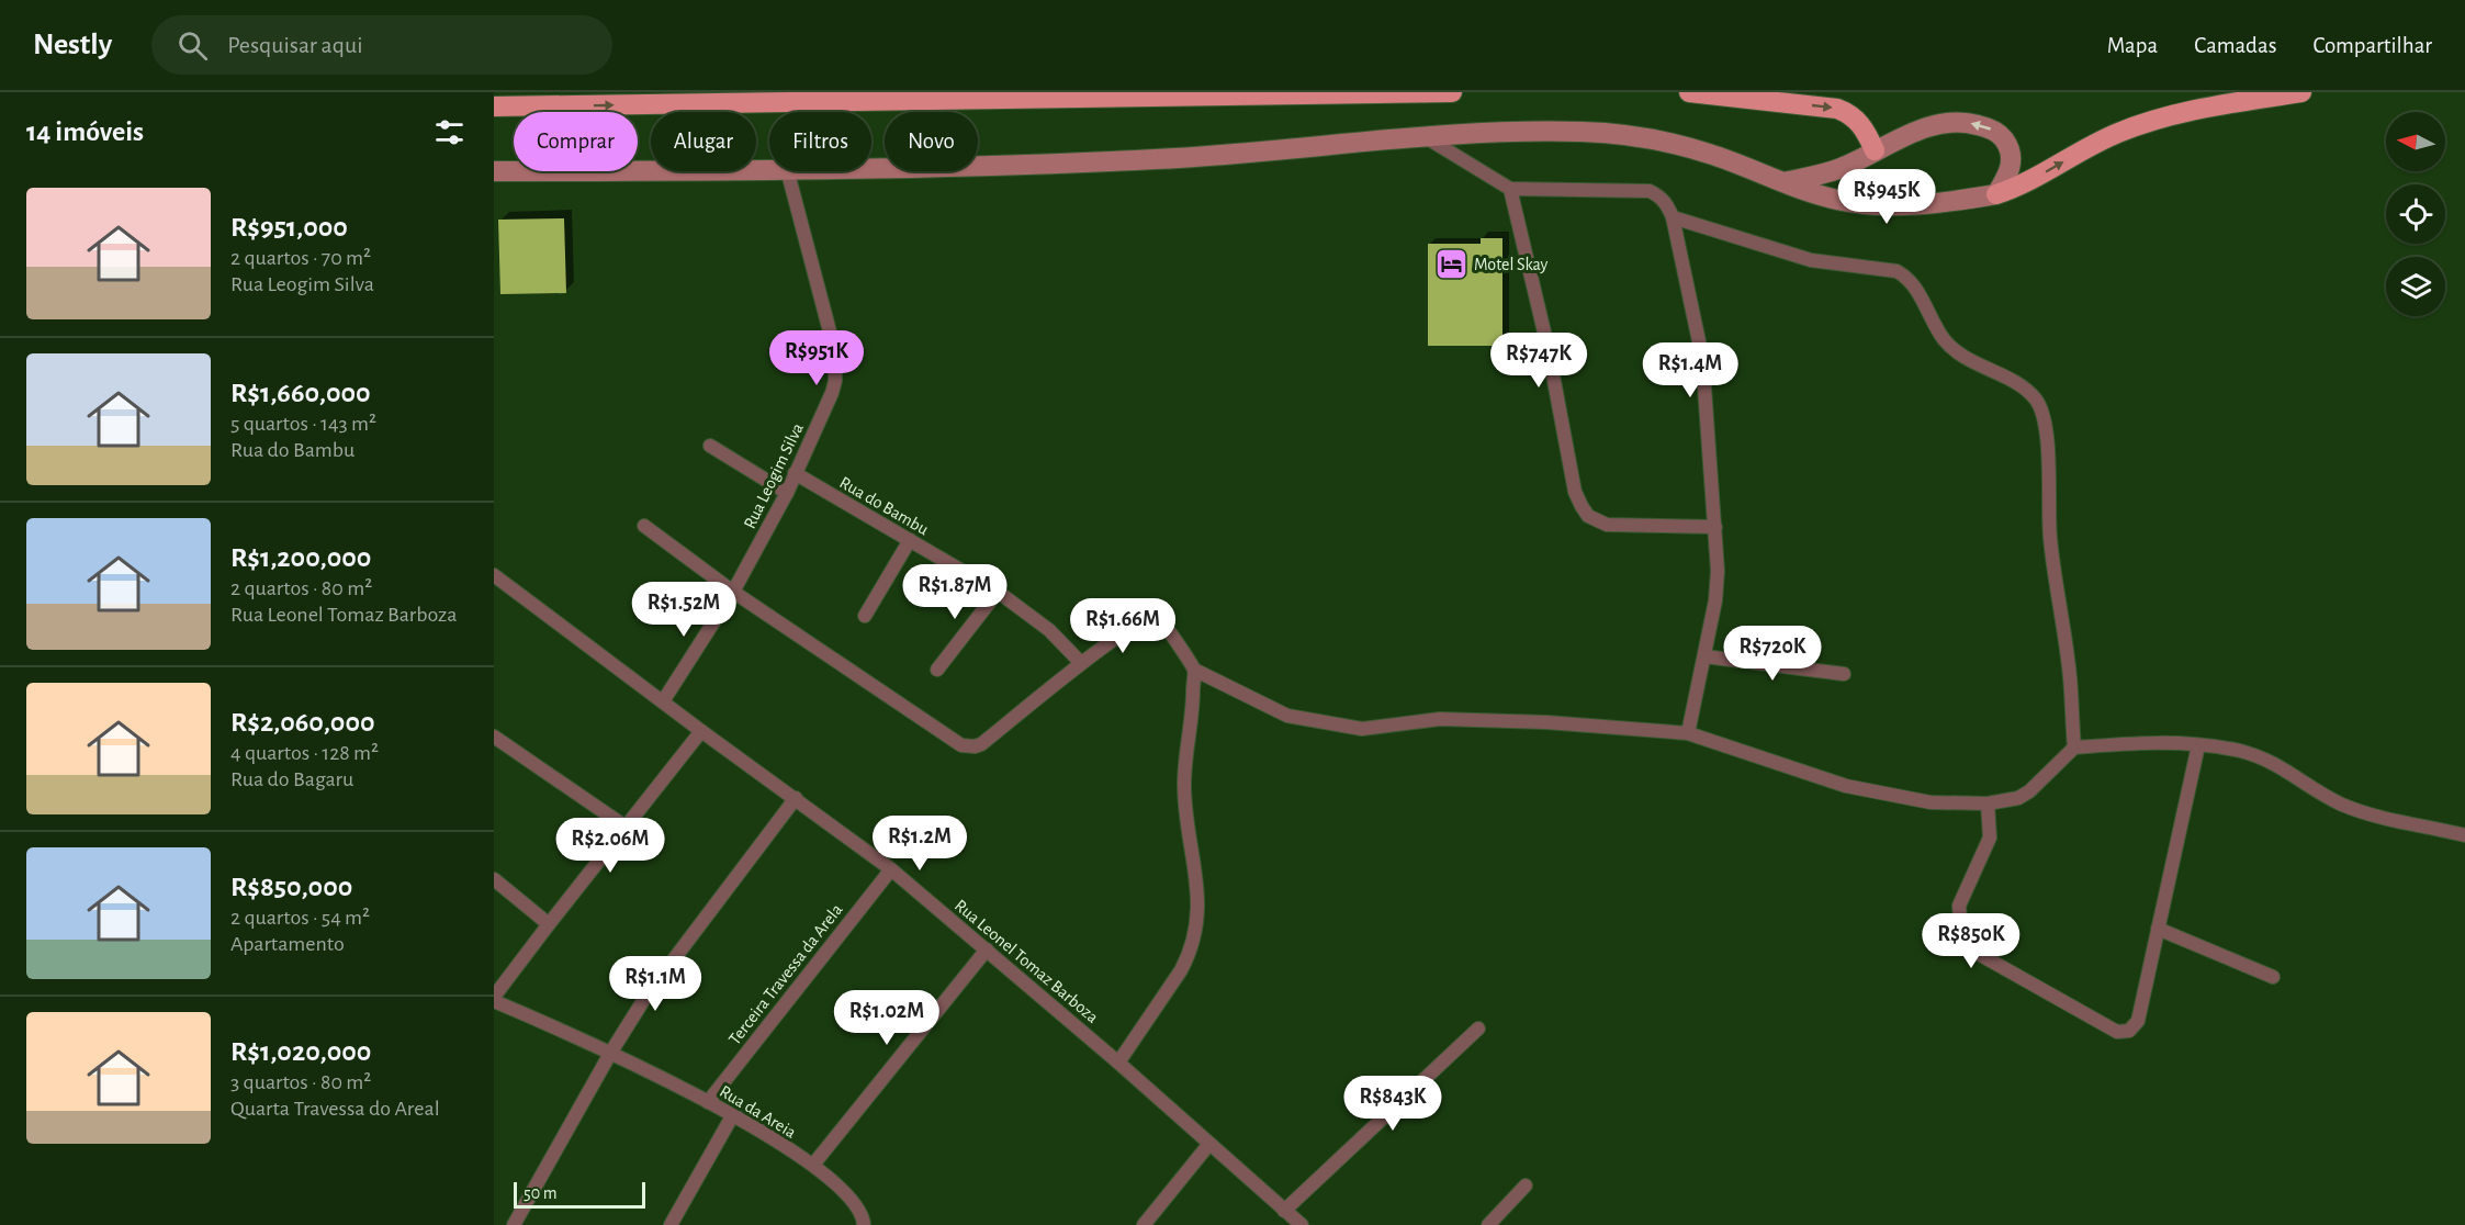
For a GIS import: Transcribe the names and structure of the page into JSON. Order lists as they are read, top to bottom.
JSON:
{
  "streets": {
    "street": [
      "Rua Leogim Silva",
      "Rua do Bambu",
      "Rua Leonel Tomaz Barboza",
      "Terceira Travessa da Arela",
      "Rua da Areia"
    ]
  },
  "crossings": [
    ["Rua Leogim Silva", "Rua do Bambu"],
    ["Rua Leogim Silva", "Rua Leonel Tomaz Barboza"],
    ["Rua Leonel Tomaz Barboza", "Terceira Travessa da Arela"],
    ["Terceira Travessa da Arela", "Rua da Areia"]
  ],
  "places": {
    "hotel": ["Motel Skay"]
  },
  "scale_bar": "50 m",
  "north": "left",
  "page": {
    "header": "Nestly",
    "search": "Pesquisar aqui",
    "nav": ["Mapa", "Camadas", "Compartilhar"],
    "heading": "14 imóveis",
    "chip": [
      "Comprar",
      "Alugar",
      "Filtros",
      "Novo"
    ],
    "price": [
      "R$945K",
      "R$951K",
      "R$747K",
      "R$1.4M",
      "R$1.87M",
      "R$1.52M",
      "R$1.66M",
      "R$720K",
      "R$1.2M",
      "R$2.06M",
      "R$850K",
      "R$1.1M",
      "R$1.02M",
      "R$843K"
    ],
    "list": [
      {
        "name": "R$951,000",
        "note": "2 quartos · 70 m² · Rua Leogim Silva"
      },
      {
        "name": "R$1,660,000",
        "note": "5 quartos · 143 m² · Rua do Bambu"
      },
      {
        "name": "R$1,200,000",
        "note": "2 quartos · 80 m² · Rua Leonel Tomaz Barboza"
      },
      {
        "name": "R$2,060,000",
        "note": "4 quartos · 128 m² · Rua do Bagaru"
      },
      {
        "name": "R$850,000",
        "note": "2 quartos · 54 m² · Apartamento"
      },
      {
        "name": "R$1,020,000",
        "note": "3 quartos · 80 m² · Quarta Travessa do Areal"
      }
    ],
    "scale": "50 m"
  }
}
